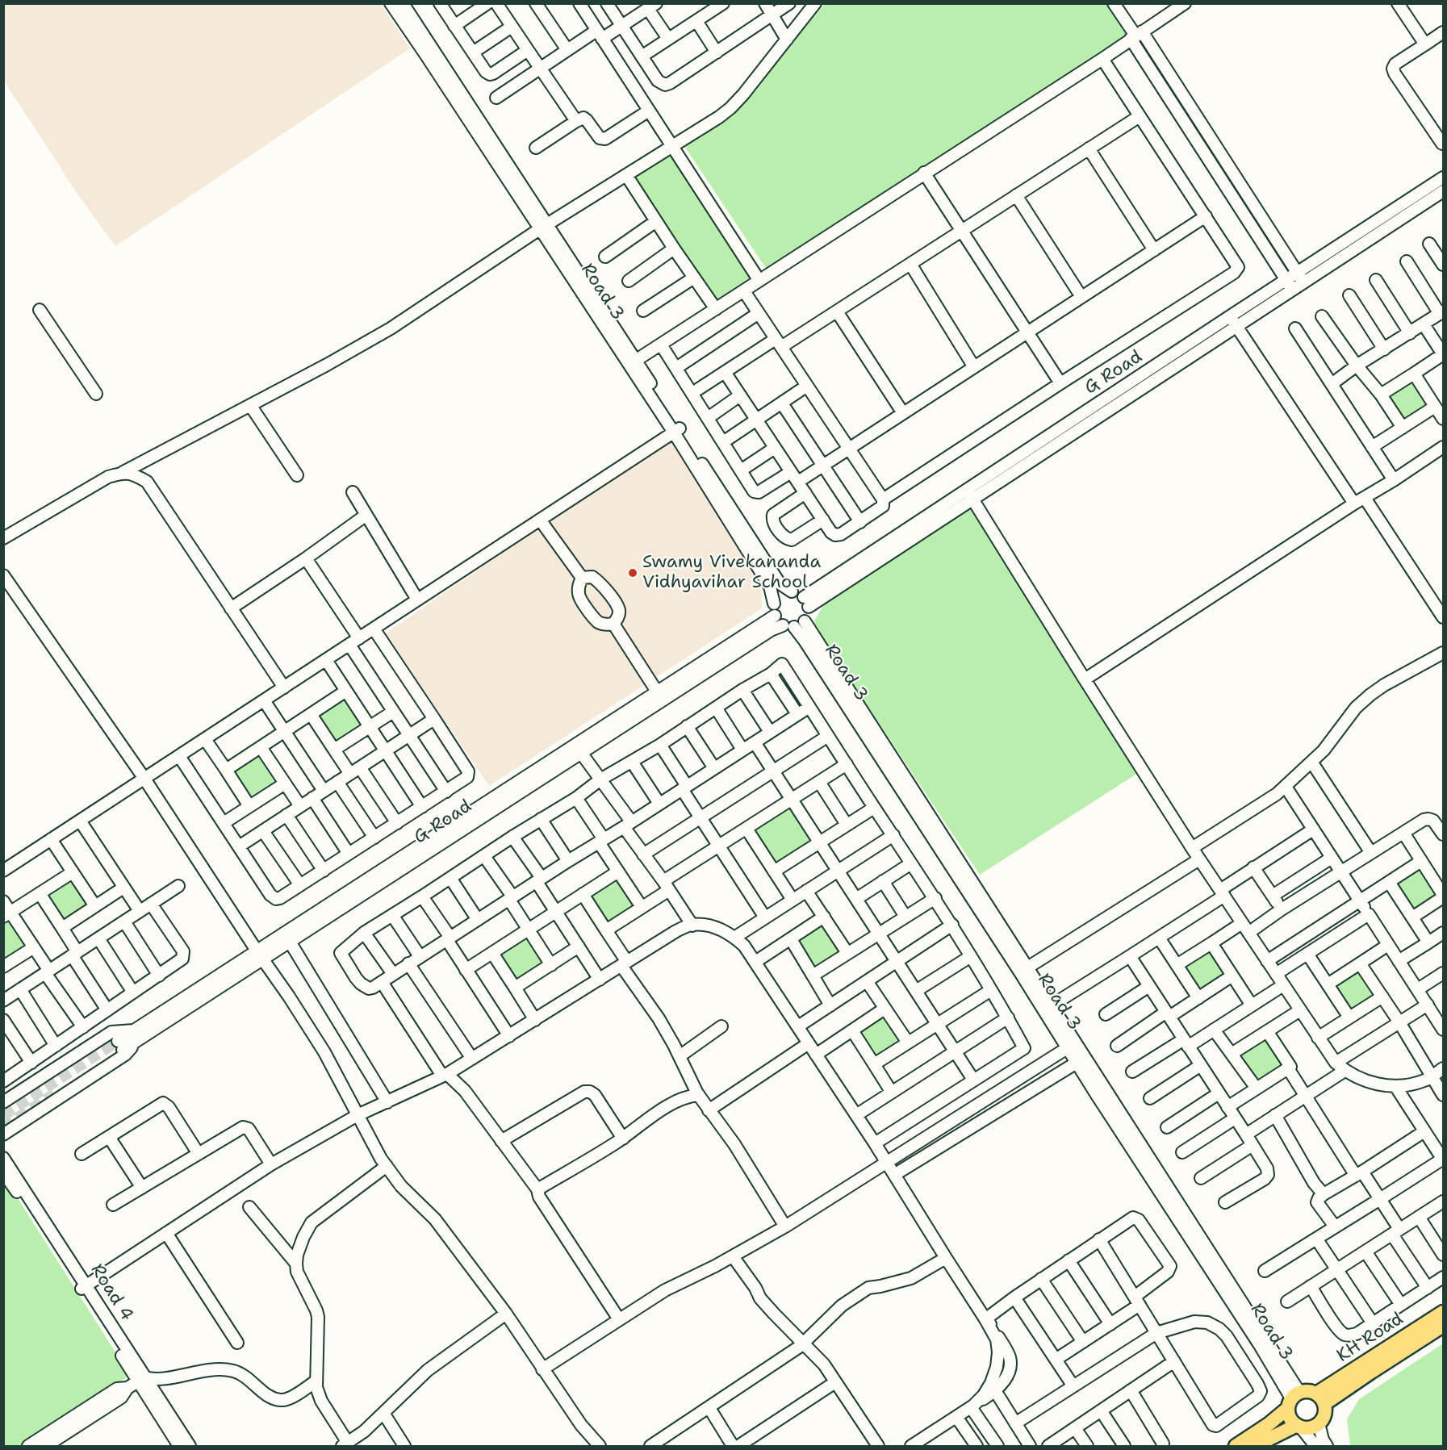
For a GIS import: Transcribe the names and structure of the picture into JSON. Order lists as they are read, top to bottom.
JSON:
{
  "streets": {
    "main road": ["KH Road"],
    "street": ["Road 3", "G Road", "Road 4"]
  },
  "crossings": [
    ["Road 3", "G Road"],
    ["Road 3", "KH Road"]
  ],
  "places": ["Swamy Vivekananda Vidhyavihar School"]
}
